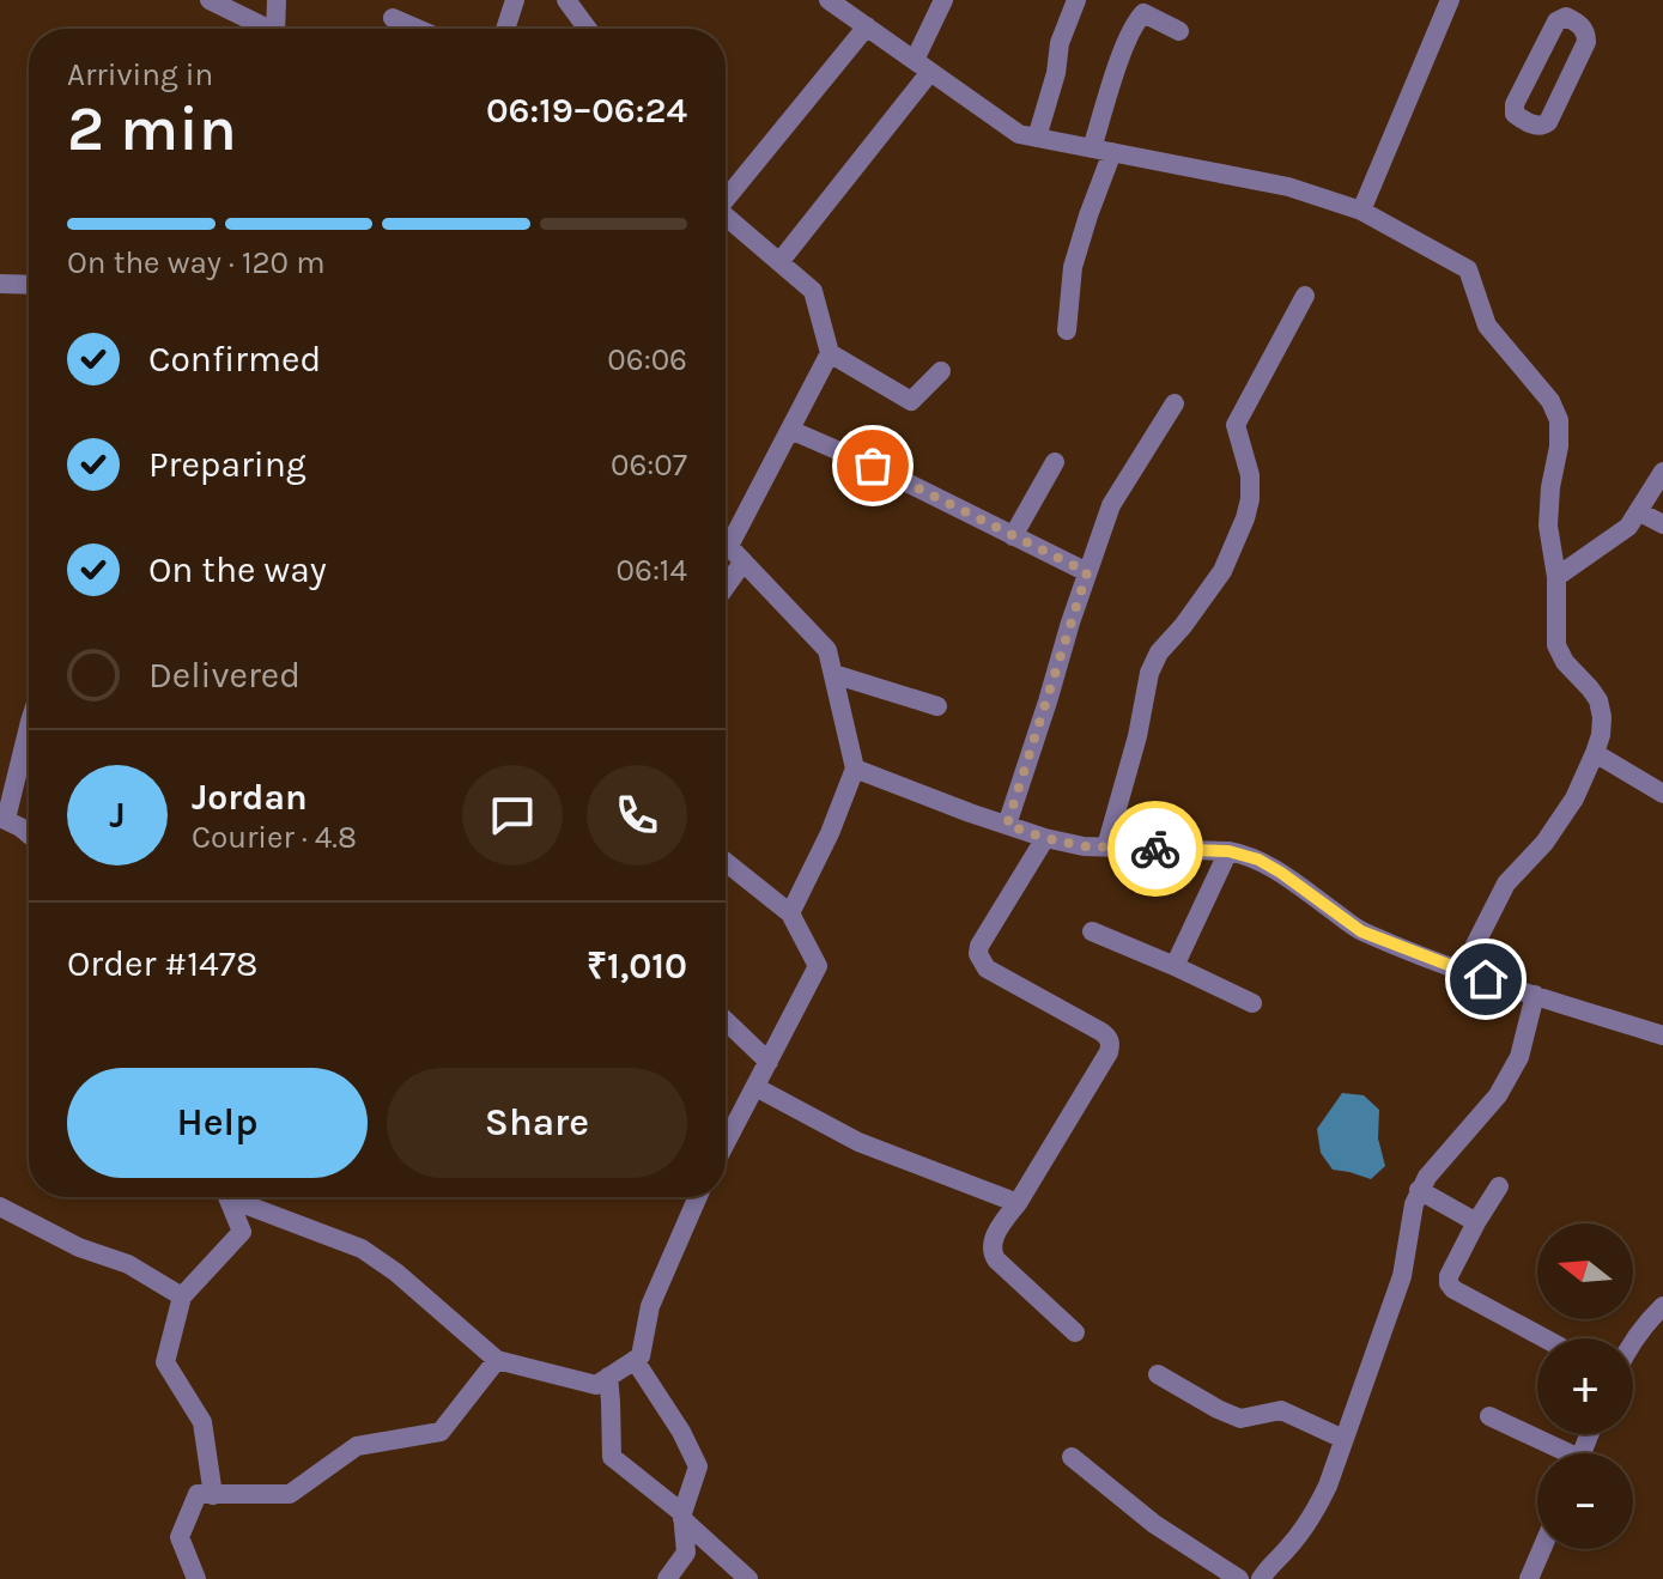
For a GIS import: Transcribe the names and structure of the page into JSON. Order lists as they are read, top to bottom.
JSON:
{
  "north": "left",
  "page": {
    "heading": ["2 min", "Arriving in", "06:19–06:24"],
    "panel": [
      "Jordan",
      "Courier · 4.8",
      "Order #1478",
      "₹1,010"
    ],
    "bar": "On the way · 120 m",
    "list": [
      ["Confirmed", "06:06"],
      ["Preparing", "06:07"],
      ["On the way", "06:14"],
      "Delivered"
    ],
    "round": "J",
    "buttons": ["Help", "Share"],
    "map_buttons": ["+", "−"]
  }
}
